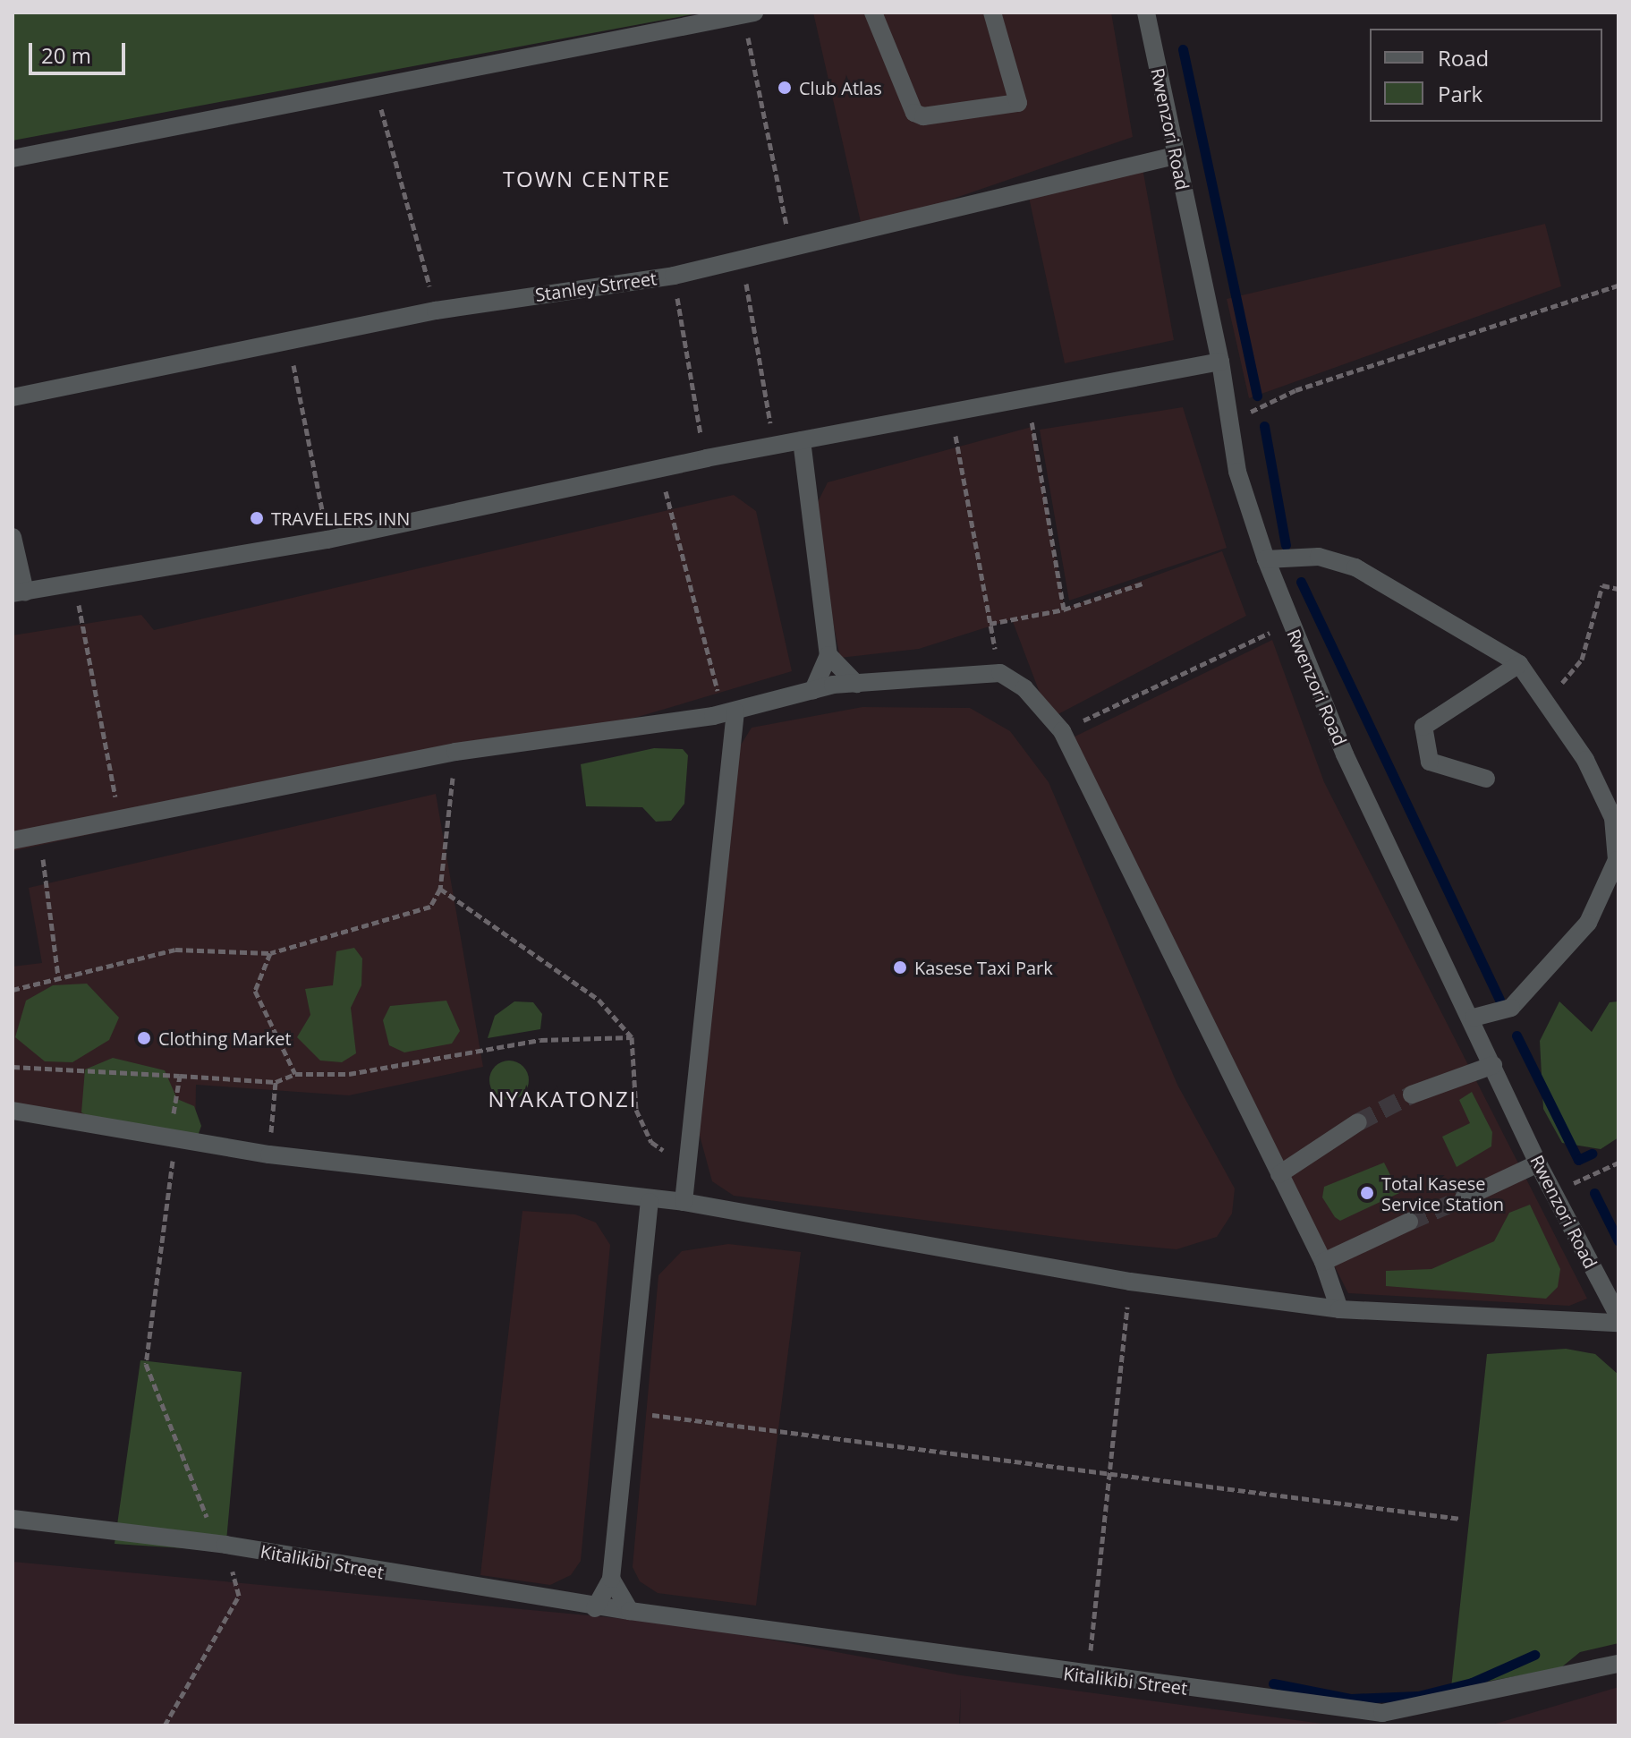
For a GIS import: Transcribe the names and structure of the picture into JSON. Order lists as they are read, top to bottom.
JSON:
{
  "streets": {
    "street": ["Rwenzori Road", "Stanley Strreet", "Kitalikibi Street"]
  },
  "crossings": [
    ["Rwenzori Road", "Stanley Strreet"]
  ],
  "districts": ["TOWN CENTRE", "NYAKATONZI"],
  "places": [
    "Club Atlas",
    "TRAVELLERS INN",
    "Kasese Taxi Park",
    "Clothing Market",
    "Total Kasese Service Station"
  ],
  "legend": ["Road", "Park"],
  "scale_bar": "20 m"
}
